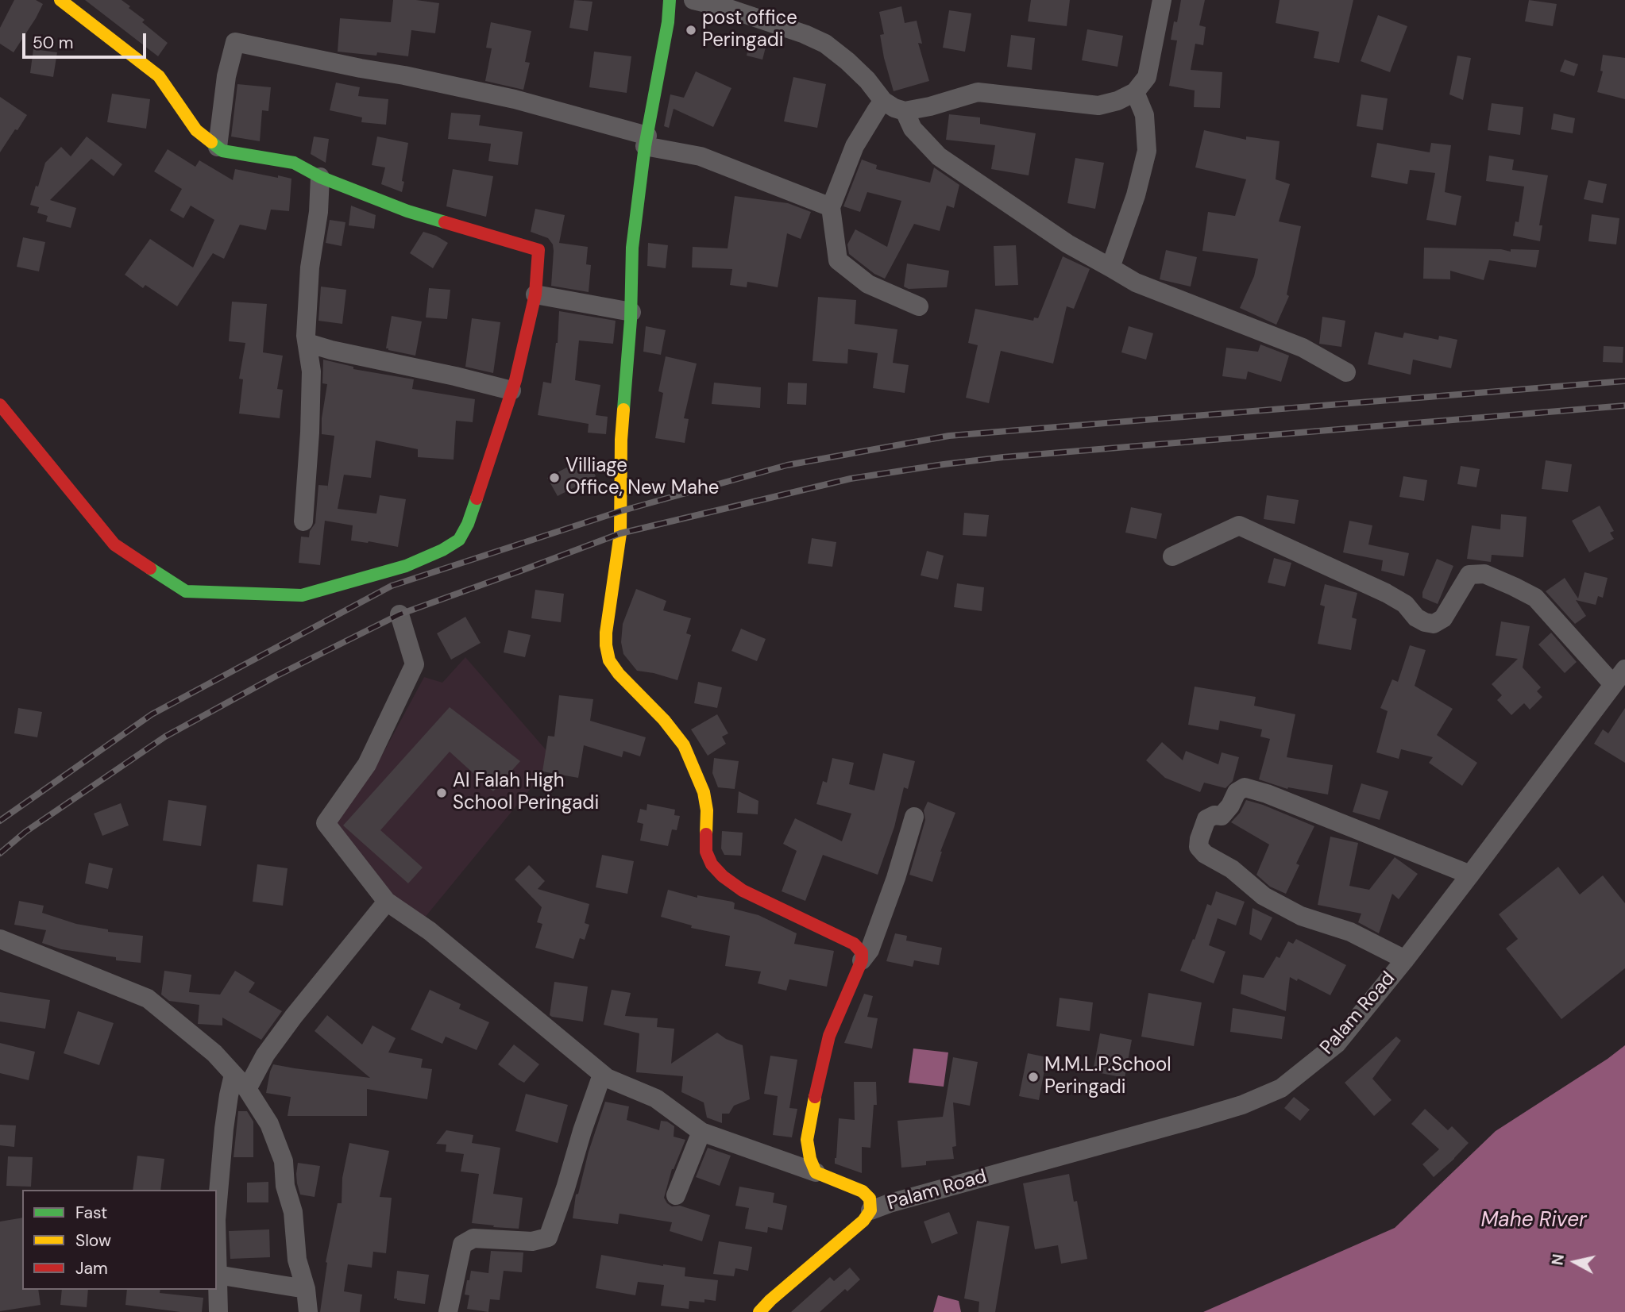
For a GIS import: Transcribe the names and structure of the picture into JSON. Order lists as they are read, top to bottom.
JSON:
{
  "streets": {
    "street": ["Palam Road"]
  },
  "water": ["Mahe River"],
  "places": [
    "post office Peringadi",
    "Villiage Office, New Mahe",
    "Al Falah High School Peringadi",
    "M.M.L.P.School Peringadi"
  ],
  "legend": ["Fast", "Slow", "Jam"],
  "scale_bar": "50 m",
  "north": "left"
}
